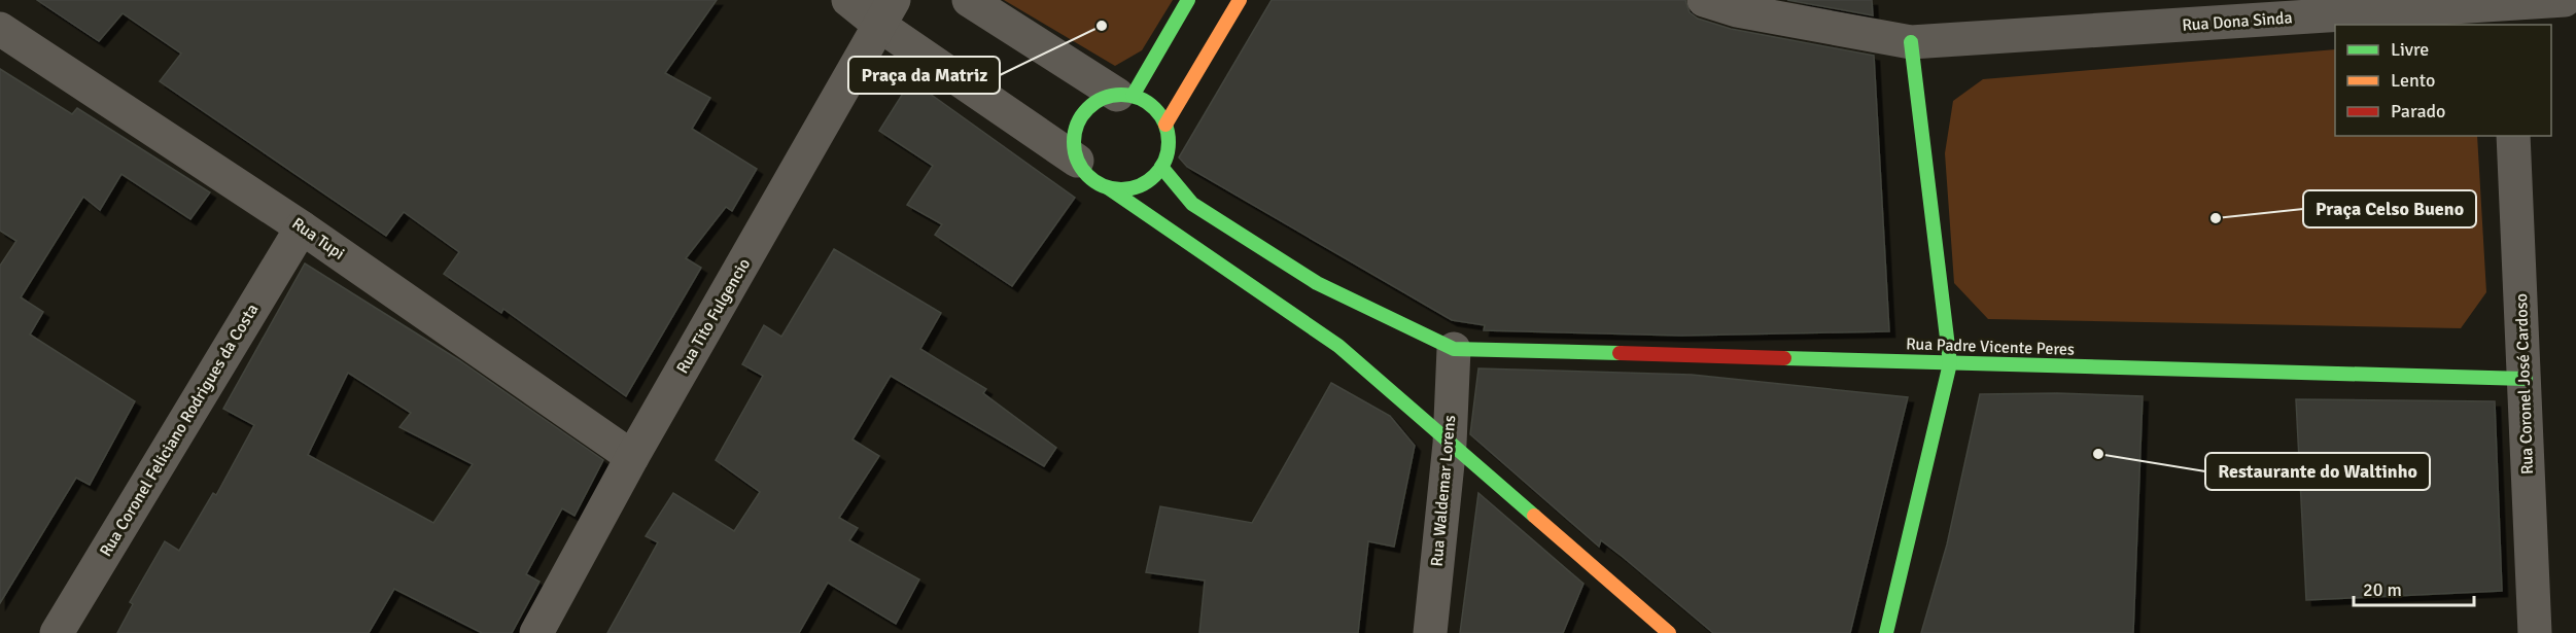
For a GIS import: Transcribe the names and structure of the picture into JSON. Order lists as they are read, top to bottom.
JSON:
{
  "streets": {
    "main road": ["Rua Padre Vicente Peres"],
    "street": [
      "Rua Dona Sinda",
      "Rua Tupi",
      "Rua Tito Fulgencio",
      "Rua Coronel José Cardoso",
      "Rua Coronel Feliciano Rodrigues da Costa",
      "Rua Waldemar Lorens"
    ]
  },
  "crossings": [
    ["Rua Tupi", "Rua Tito Fulgencio"],
    ["Rua Tupi", "Rua Coronel Feliciano Rodrigues da Costa"],
    ["Rua Padre Vicente Peres", "Rua Coronel José Cardoso"],
    ["Rua Padre Vicente Peres", "Rua Waldemar Lorens"]
  ],
  "places": ["Praça da Matriz", "Praça Celso Bueno", "Restaurante do Waltinho"],
  "legend": ["Livre", "Lento", "Parado"],
  "scale_bar": "20 m"
}
